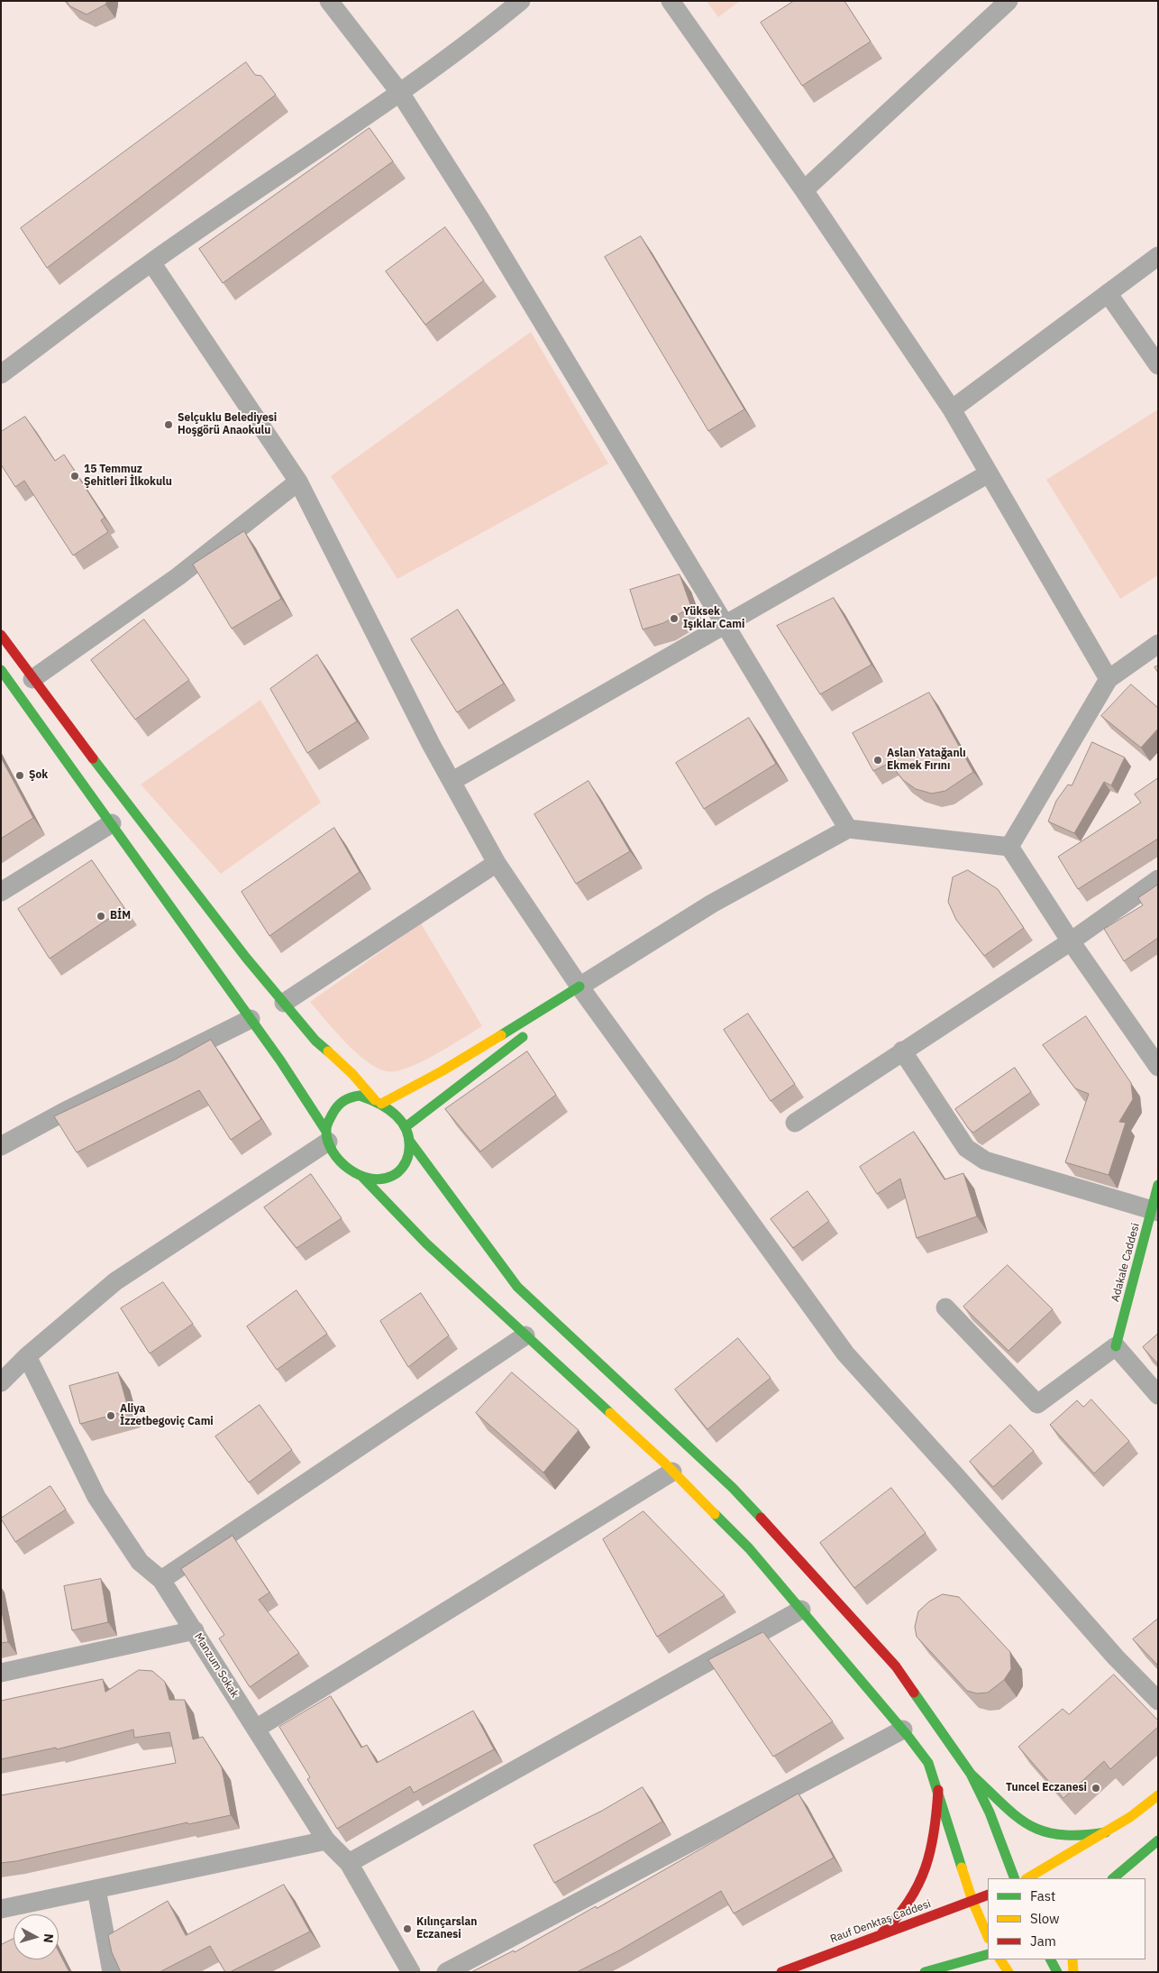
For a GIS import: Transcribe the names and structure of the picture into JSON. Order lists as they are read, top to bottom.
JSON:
{
  "streets": {
    "street": ["Adakale Caddesi", "Manzum Sokak", "Rauf Denktaş Caddesi"]
  },
  "places": [
    "Selçuklu Belediyesi Hoşgörü Anaokulu",
    "15 Temmuz Şehitleri İlkokulu",
    "Yüksek Işıklar Cami",
    "Aslan Yatağanlı Ekmek Fırını",
    "Şok",
    "BİM",
    "Aliya İzzetbegoviç Cami",
    "Tuncel Eczanesi",
    "Kılınçarslan Eczanesi"
  ],
  "legend": ["Fast", "Slow", "Jam"],
  "north": "right"
}
